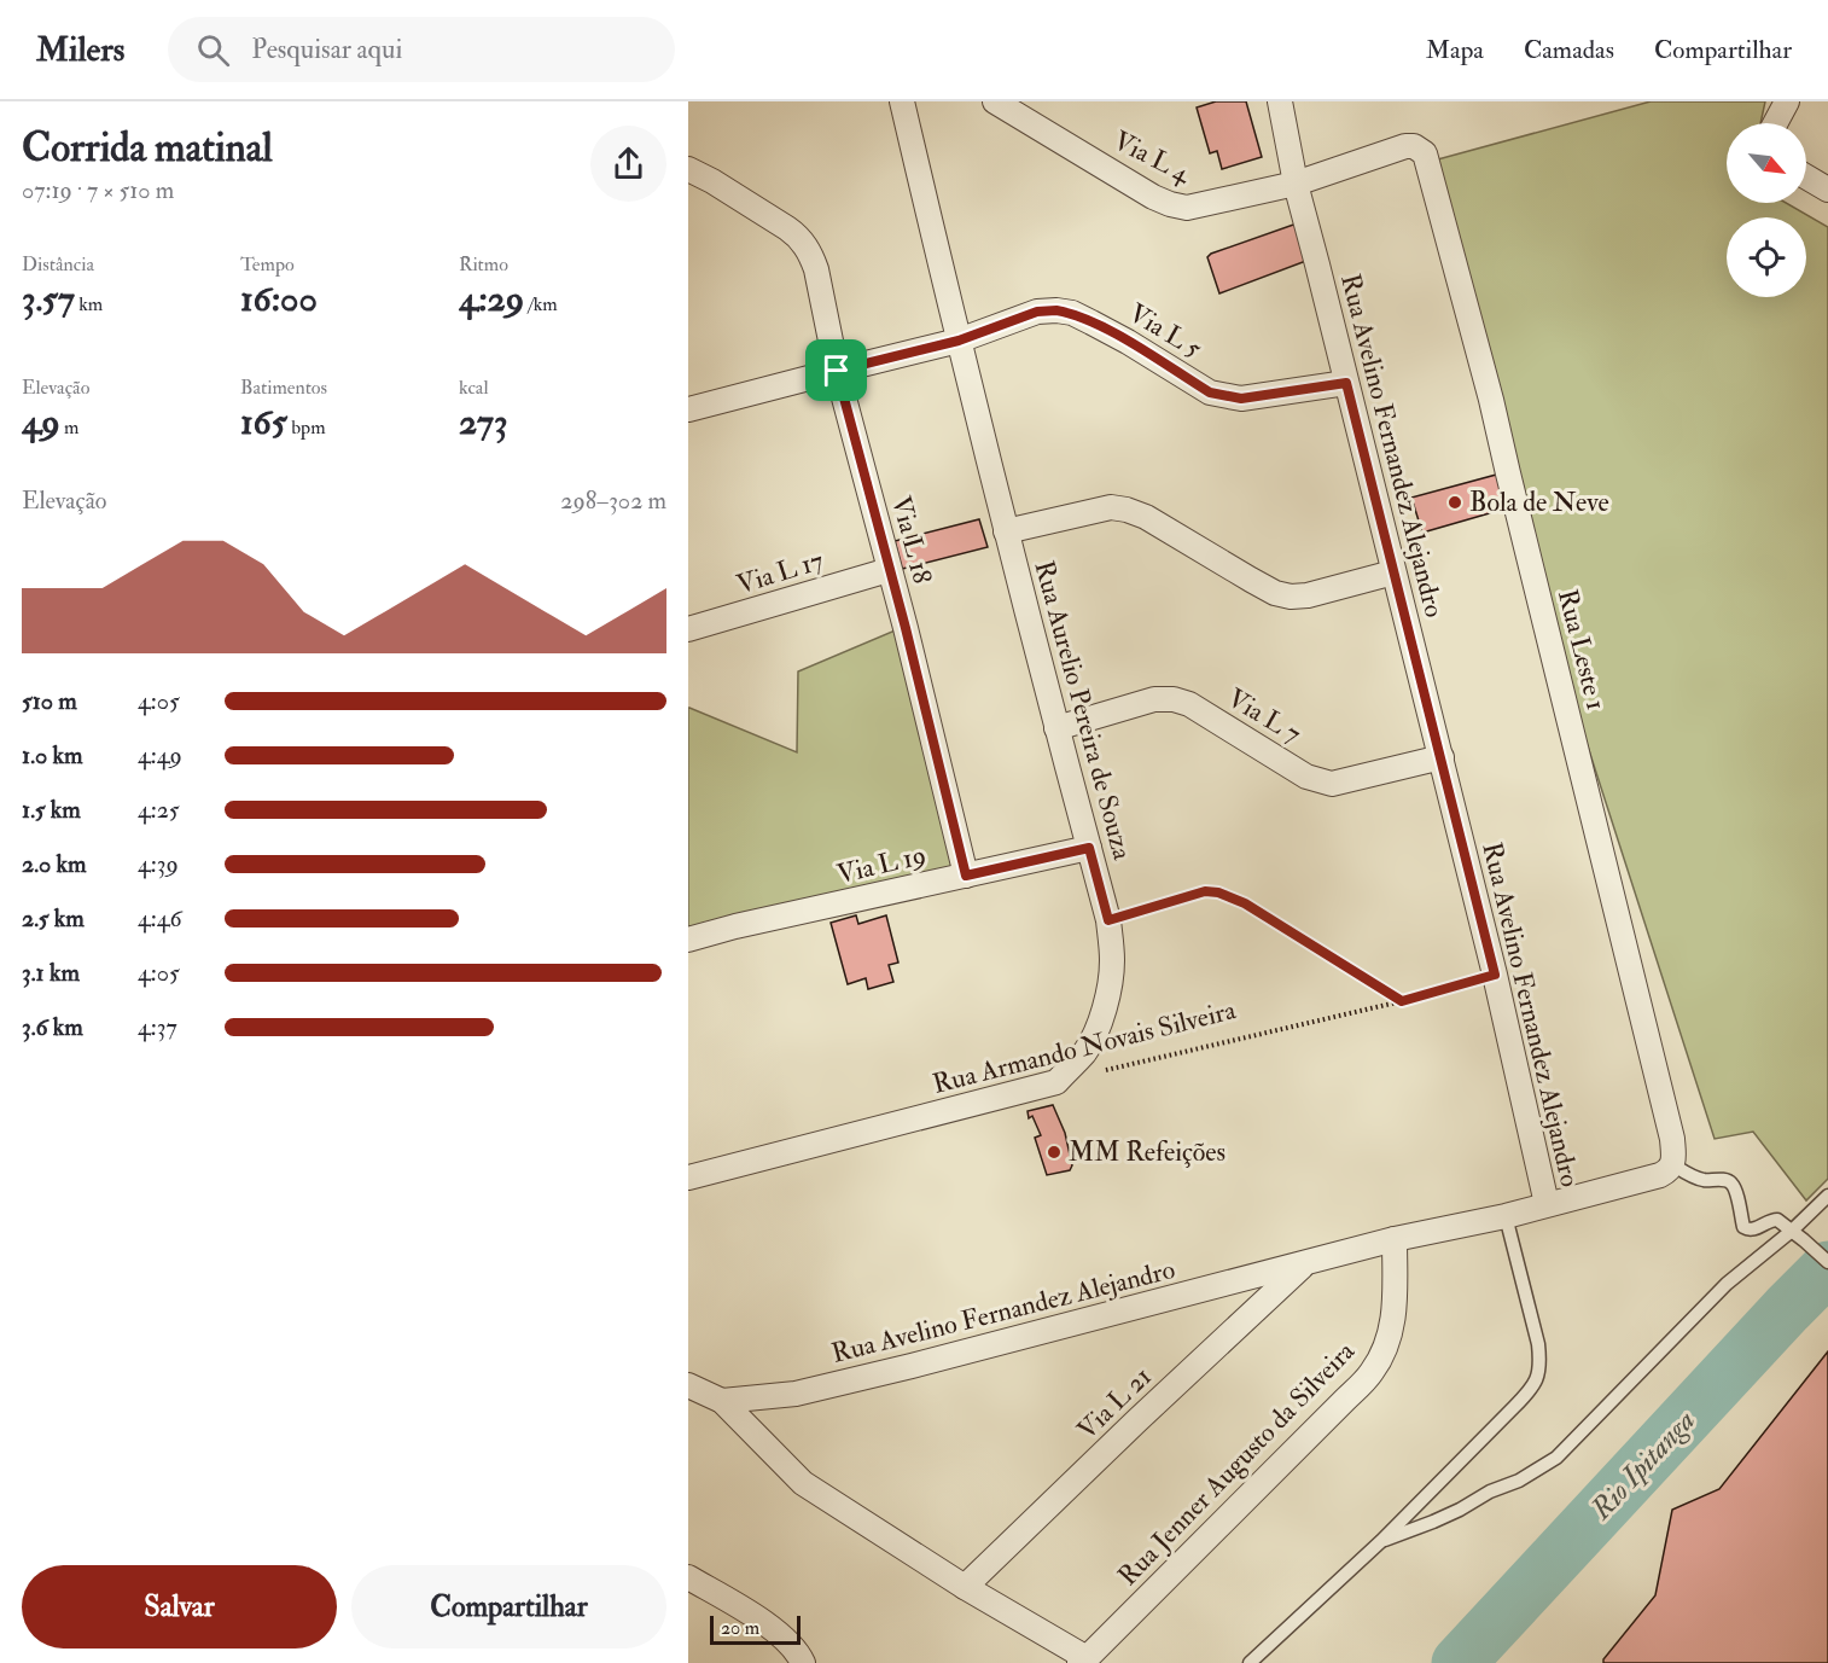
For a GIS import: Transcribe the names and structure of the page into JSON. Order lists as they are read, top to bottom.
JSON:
{
  "streets": {
    "street": [
      "Via L 4",
      "Via L 5",
      "Rua Avelino Fernandez Alejandro",
      "Via L 18",
      "Via L 17",
      "Rua Leste 1",
      "Rua Aurelio Pereira de Souza",
      "Via L 7",
      "Via L 19",
      "Rua Armando Novais Silveira",
      "Via L 21",
      "Rua Jenner Augusto da Silveira"
    ]
  },
  "crossings": [
    ["Via L 4", "Rua Avelino Fernandez Alejandro"],
    ["Via L 4", "Rua Leste 1"],
    ["Via L 5", "Rua Avelino Fernandez Alejandro"],
    ["Via L 5", "Rua Aurelio Pereira de Souza"],
    ["Rua Avelino Fernandez Alejandro", "Rua Leste 1"],
    ["Rua Avelino Fernandez Alejandro", "Via L 7"],
    ["Rua Avelino Fernandez Alejandro", "Rua Armando Novais Silveira"],
    ["Rua Avelino Fernandez Alejandro", "Via L 21"],
    ["Rua Avelino Fernandez Alejandro", "Rua Jenner Augusto da Silveira"],
    ["Via L 18", "Via L 17"],
    ["Via L 18", "Via L 19"],
    ["Rua Aurelio Pereira de Souza", "Via L 7"],
    ["Rua Aurelio Pereira de Souza", "Via L 19"],
    ["Rua Aurelio Pereira de Souza", "Rua Armando Novais Silveira"]
  ],
  "water": ["Rio Ipitanga"],
  "places": ["Bola de Neve", "MM Refeições"],
  "scale_bar": "20 m",
  "north": "bottom right",
  "page": {
    "header": "Milers",
    "search": "Pesquisar aqui",
    "nav": ["Mapa", "Camadas", "Compartilhar"],
    "heading": ["Corrida matinal", "07:19 · 7 × 510 m"],
    "stats": [
      ["Distância", "3.57 km"],
      ["Tempo", "16:00"],
      ["Ritmo", "4:29 /km"],
      ["Elevação", "49 m"],
      ["Batimentos", "165 bpm"],
      ["kcal", "273"]
    ],
    "chart": ["Elevação", "298–302 m"],
    "list": [
      {
        "name": "510 m",
        "note": "4:05"
      },
      {
        "name": "1.0 km",
        "note": "4:49"
      },
      {
        "name": "1.5 km",
        "note": "4:25"
      },
      {
        "name": "2.0 km",
        "note": "4:39"
      },
      {
        "name": "2.5 km",
        "note": "4:46"
      },
      {
        "name": "3.1 km",
        "note": "4:05"
      },
      {
        "name": "3.6 km",
        "note": "4:37"
      }
    ],
    "buttons": ["Salvar", "Compartilhar"],
    "scale": "20 m"
  }
}
